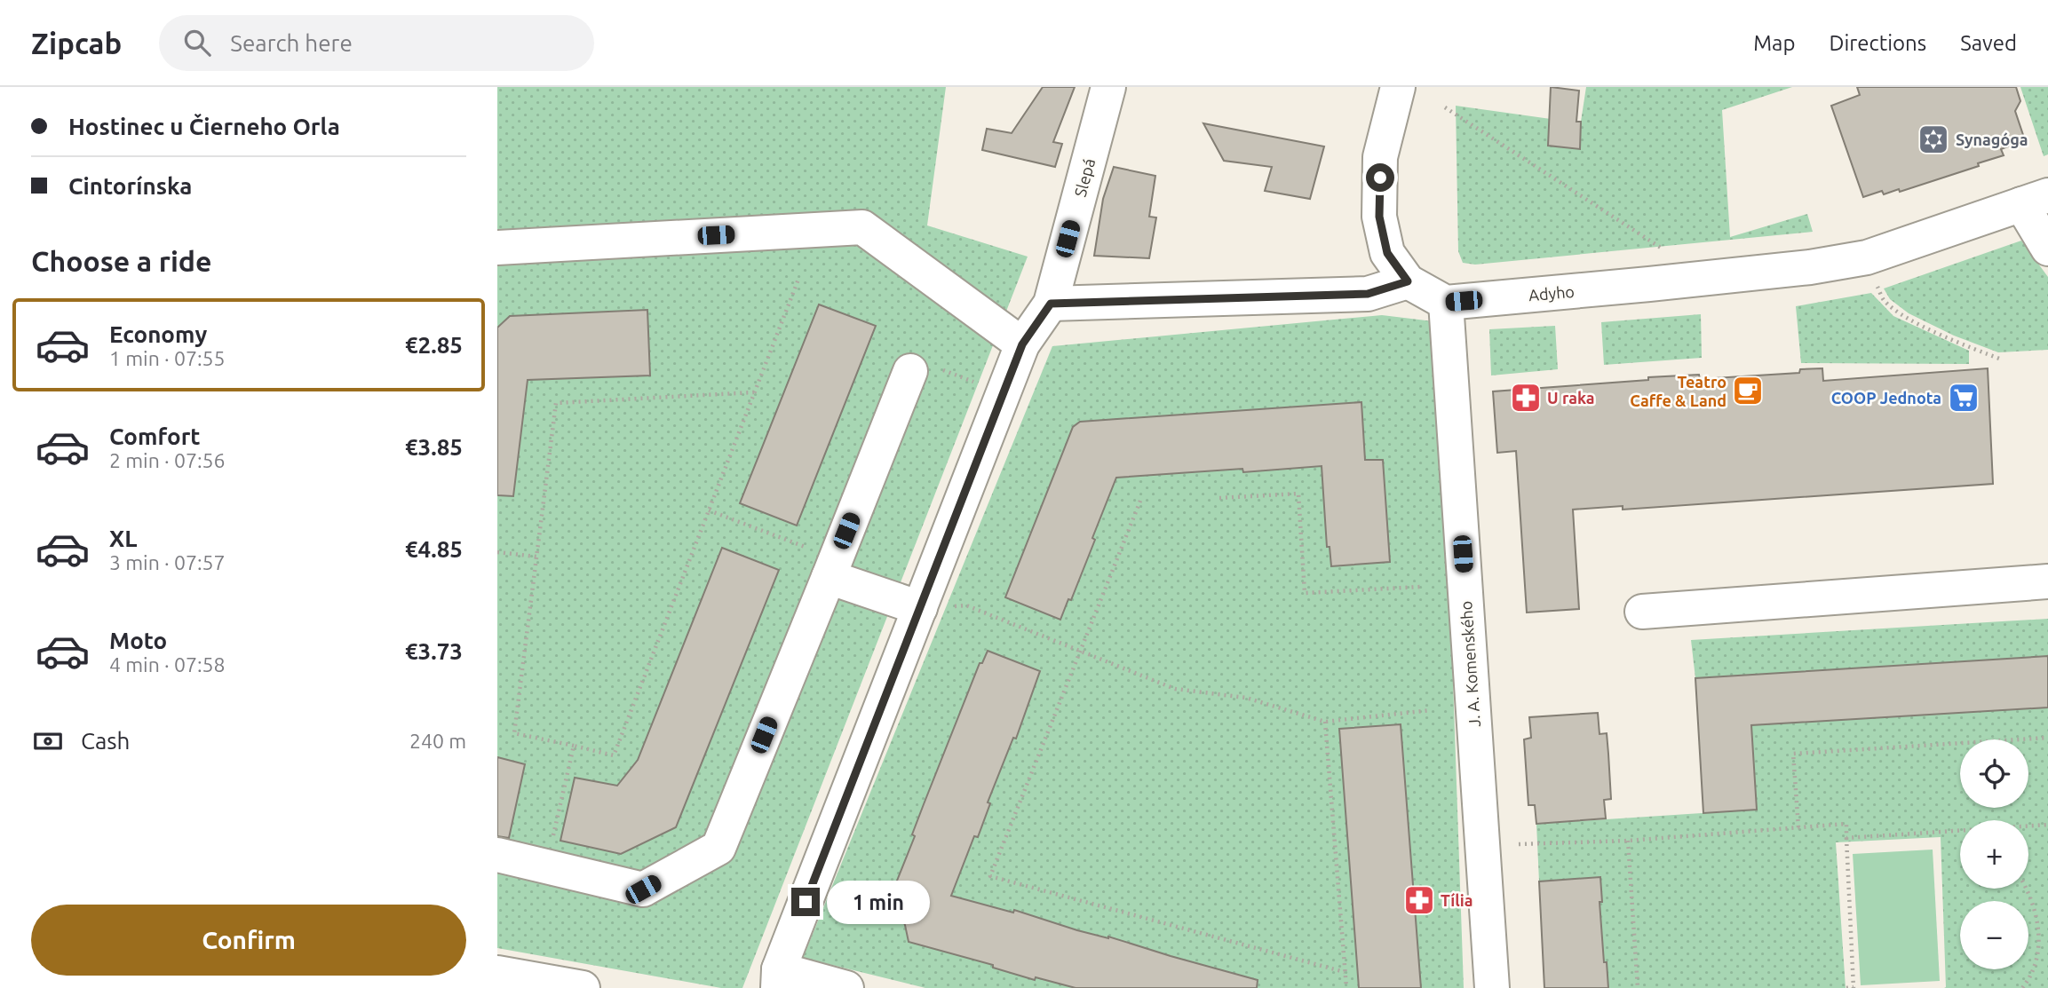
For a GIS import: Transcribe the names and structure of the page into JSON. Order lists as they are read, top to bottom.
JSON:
{
  "streets": {
    "street": ["Slepá", "Adyho", "J. A. Komenského"]
  },
  "crossings": [
    ["Adyho", "J. A. Komenského"]
  ],
  "places": {
    "synagogue": ["Synagóga"],
    "cafe": ["Teatro Caffe & Land"],
    "pharmacy": ["U raka", "Tília"],
    "supermarket": ["COOP Jednota"]
  },
  "page": {
    "header": "Zipcab",
    "search": "Search here",
    "nav": ["Map", "Directions", "Saved"],
    "banner": ["Hostinec u Čierneho Orla", "Cintorínska"],
    "heading": "Choose a ride",
    "list": [
      {
        "name": "Economy",
        "note": "1 min · 07:55",
        "value": "€2.85"
      },
      {
        "name": "Comfort",
        "note": "2 min · 07:56",
        "value": "€3.85"
      },
      {
        "name": "XL",
        "note": "3 min · 07:57",
        "value": "€4.85"
      },
      {
        "name": "Moto",
        "note": "4 min · 07:58",
        "value": "€3.73"
      }
    ],
    "pay": ["Cash", "240 m"],
    "map_buttons": ["+", "−"],
    "bubble": "1 min",
    "buttons": "Confirm"
  }
}
